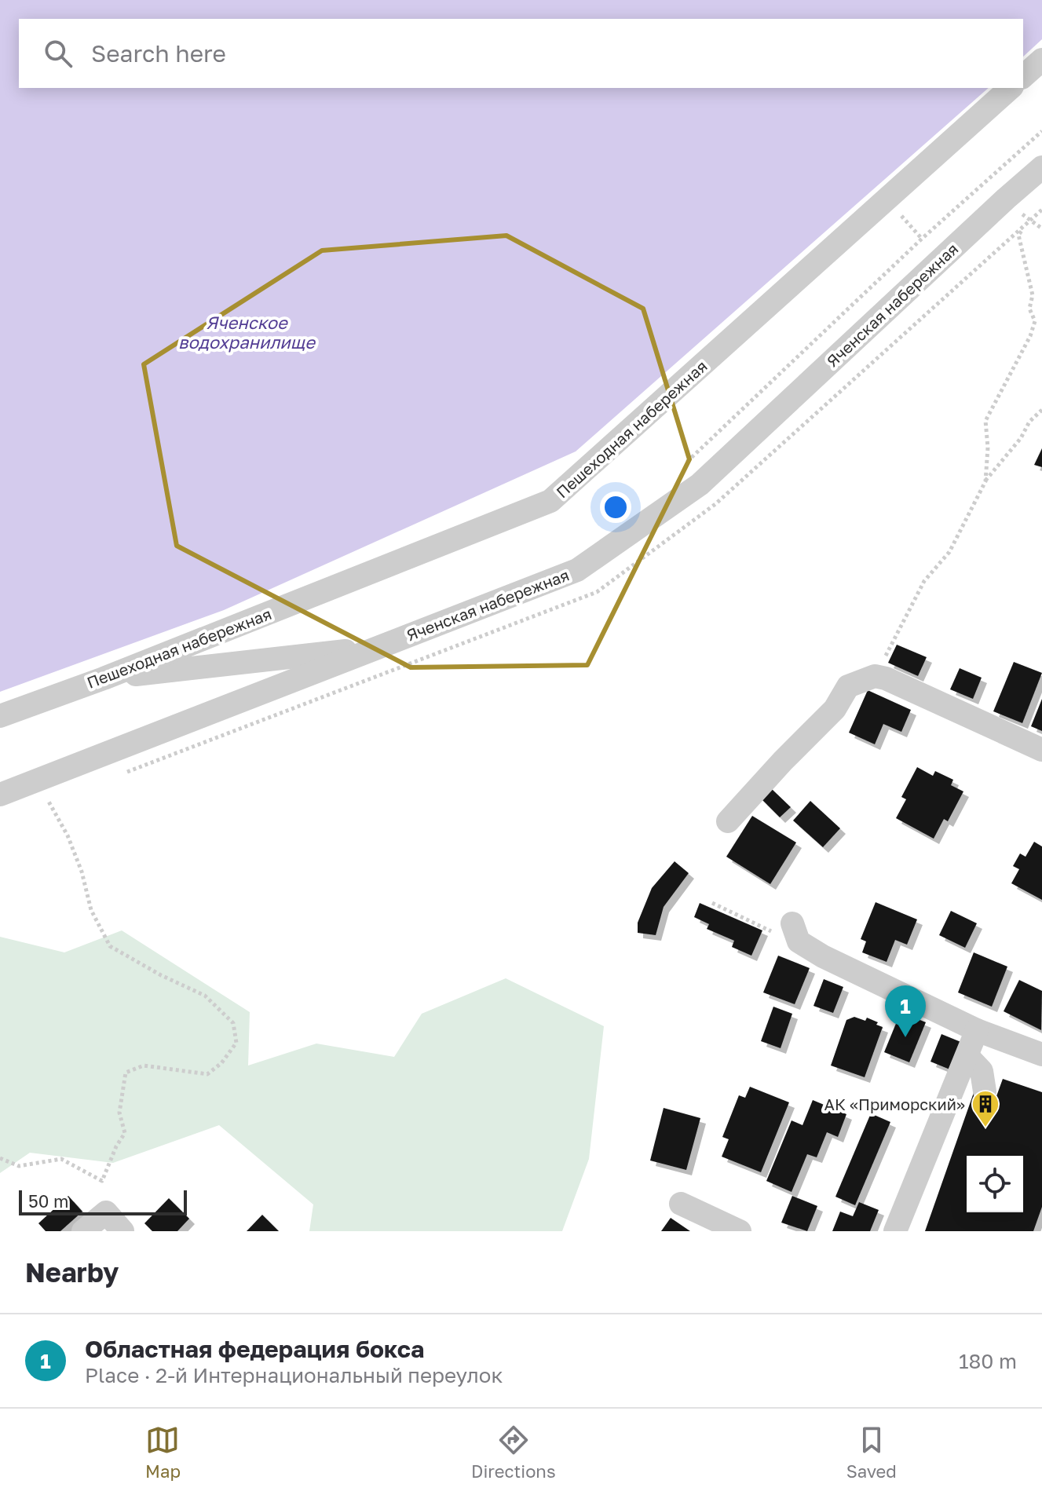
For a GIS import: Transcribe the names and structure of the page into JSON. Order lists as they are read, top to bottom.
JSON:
{
  "streets": {
    "street": ["Яченская набережная", "Пешеходная набережная"]
  },
  "water": ["Яченское водохранилище"],
  "places": {
    "building": ["АК «Приморский»"]
  },
  "scale_bar": "50 m",
  "page": {
    "search": "Search here",
    "pins": "1",
    "scale": "50 m",
    "heading": "Nearby",
    "list": [
      {
        "mark": "1",
        "name": "Областная федерация бокса",
        "note": "Place · 2-й Интернациональный переулок",
        "value": "180 m"
      }
    ],
    "nav": ["Map", "Directions", "Saved"]
  }
}
